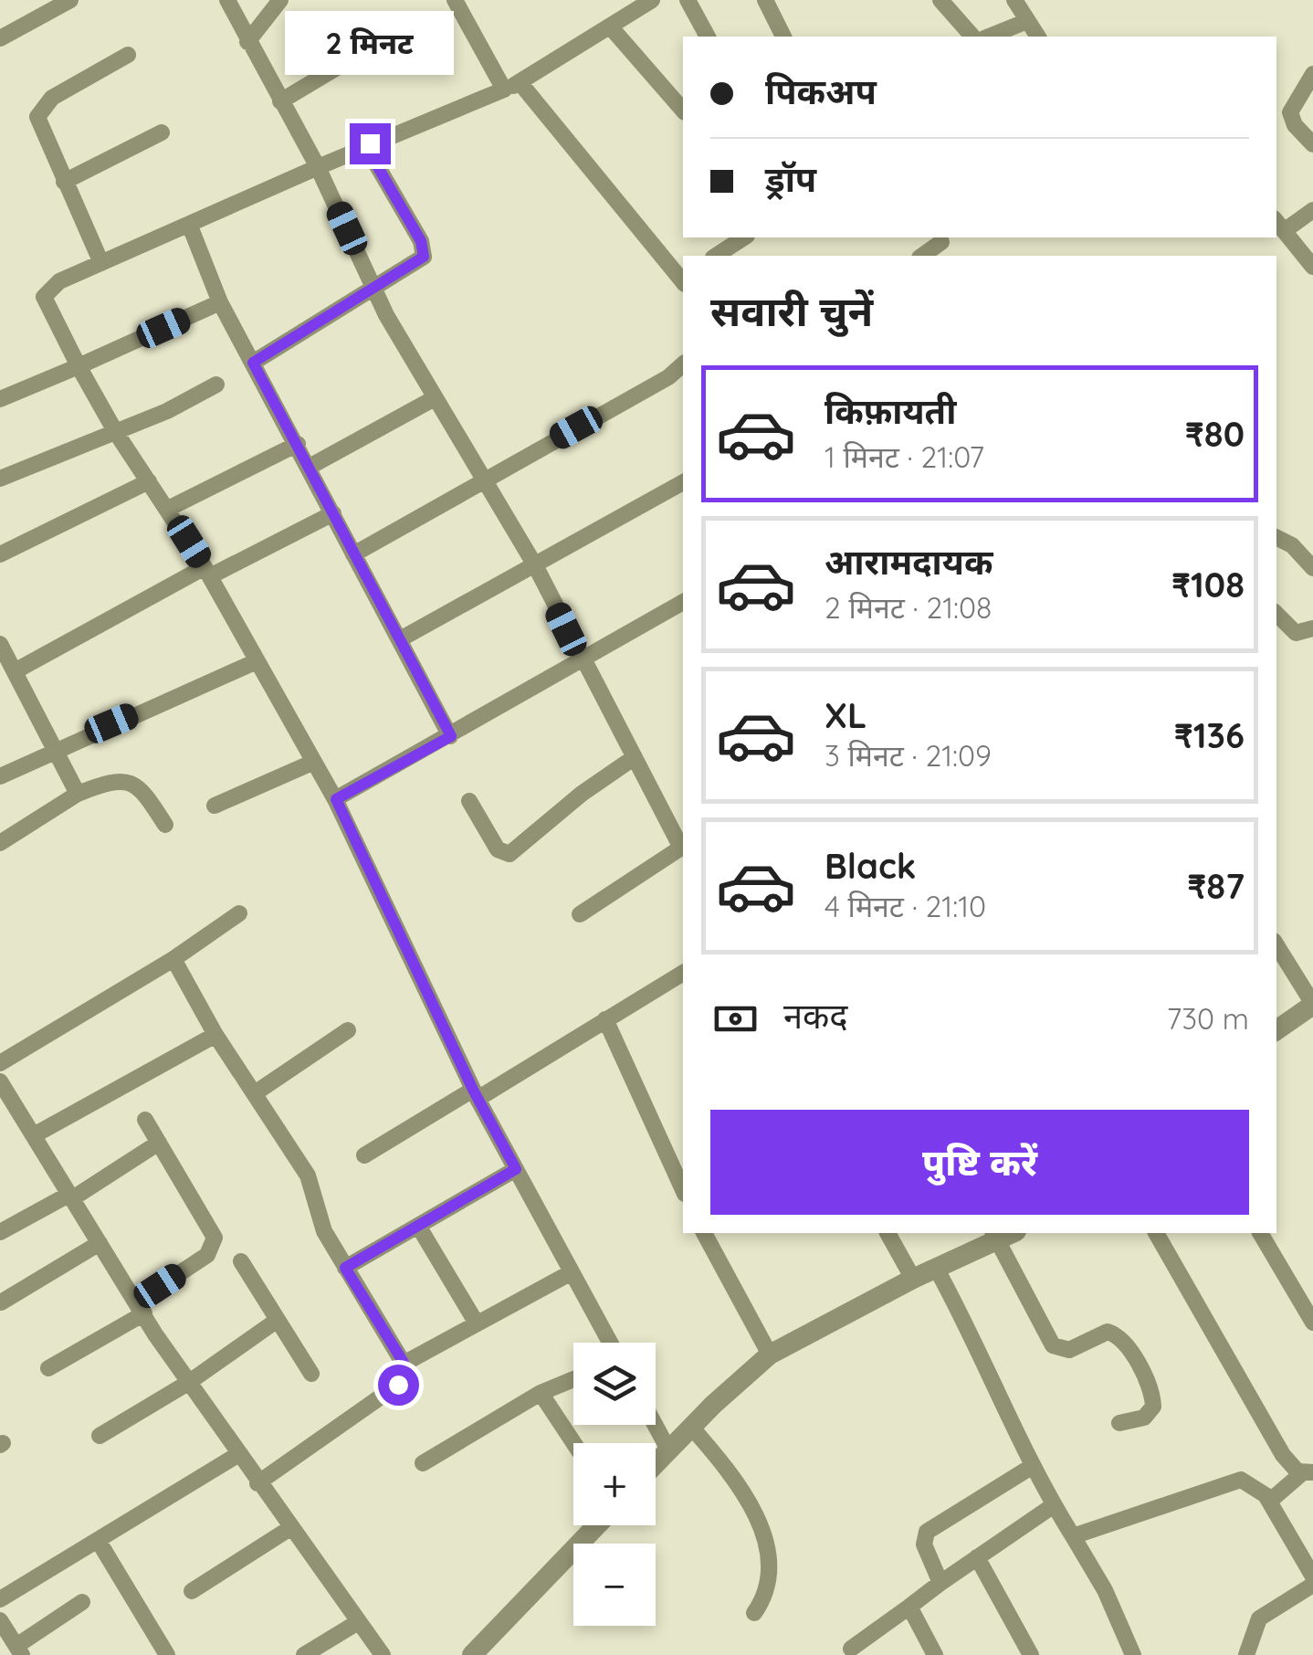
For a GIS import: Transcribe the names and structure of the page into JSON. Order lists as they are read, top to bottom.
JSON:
{
  "page": {
    "bubble": "2 मिनट",
    "banner": ["पिकअप", "ड्रॉप"],
    "heading": "सवारी चुनें",
    "list": [
      {
        "name": "किफ़ायती",
        "note": "1 मिनट · 21:07",
        "value": "₹80"
      },
      {
        "name": "आरामदायक",
        "note": "2 मिनट · 21:08",
        "value": "₹108"
      },
      {
        "name": "XL",
        "note": "3 मिनट · 21:09",
        "value": "₹136"
      },
      {
        "name": "Black",
        "note": "4 मिनट · 21:10",
        "value": "₹87"
      }
    ],
    "pay": ["नकद", "730 m"],
    "buttons": "पुष्टि करें",
    "map_buttons": ["+", "−"]
  }
}
